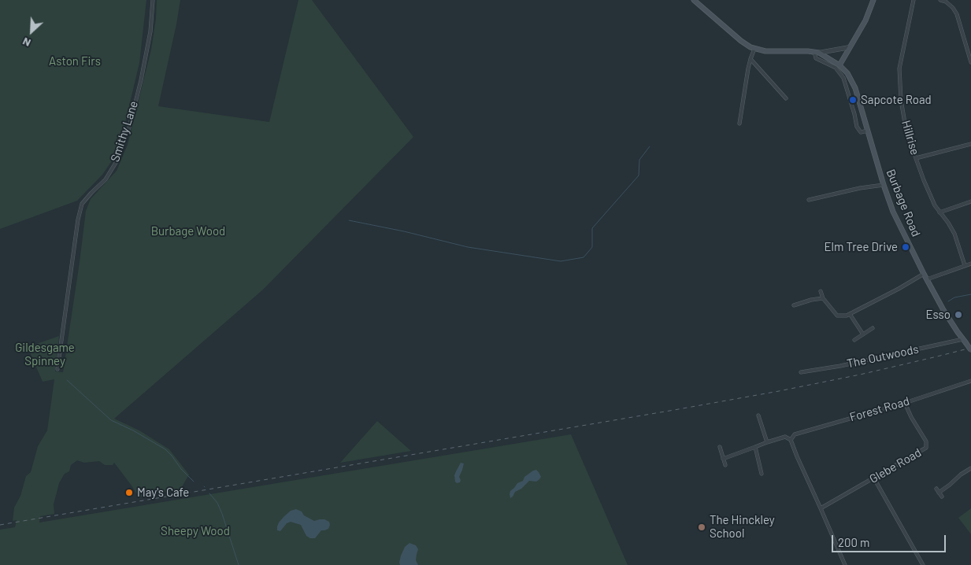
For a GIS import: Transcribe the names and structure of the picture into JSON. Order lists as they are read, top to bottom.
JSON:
{
  "streets": {
    "main road": ["Burbage Road"],
    "street": [
      "Smithy Lane",
      "Hillrise",
      "The Outwoods",
      "Forest Road",
      "Glebe Road"
    ]
  },
  "crossings": [
    ["Burbage Road", "The Outwoods"],
    ["Forest Road", "Glebe Road"]
  ],
  "parks": [
    "Aston Firs",
    "Burbage Wood",
    "Gildesgame Spinney",
    "Sheepy Wood"
  ],
  "places": [
    "Sapcote Road",
    "Elm Tree Drive",
    "Esso",
    "May's Cafe",
    "The Hinckley School"
  ],
  "scale_bar": "200 m",
  "north": "bottom left"
}
